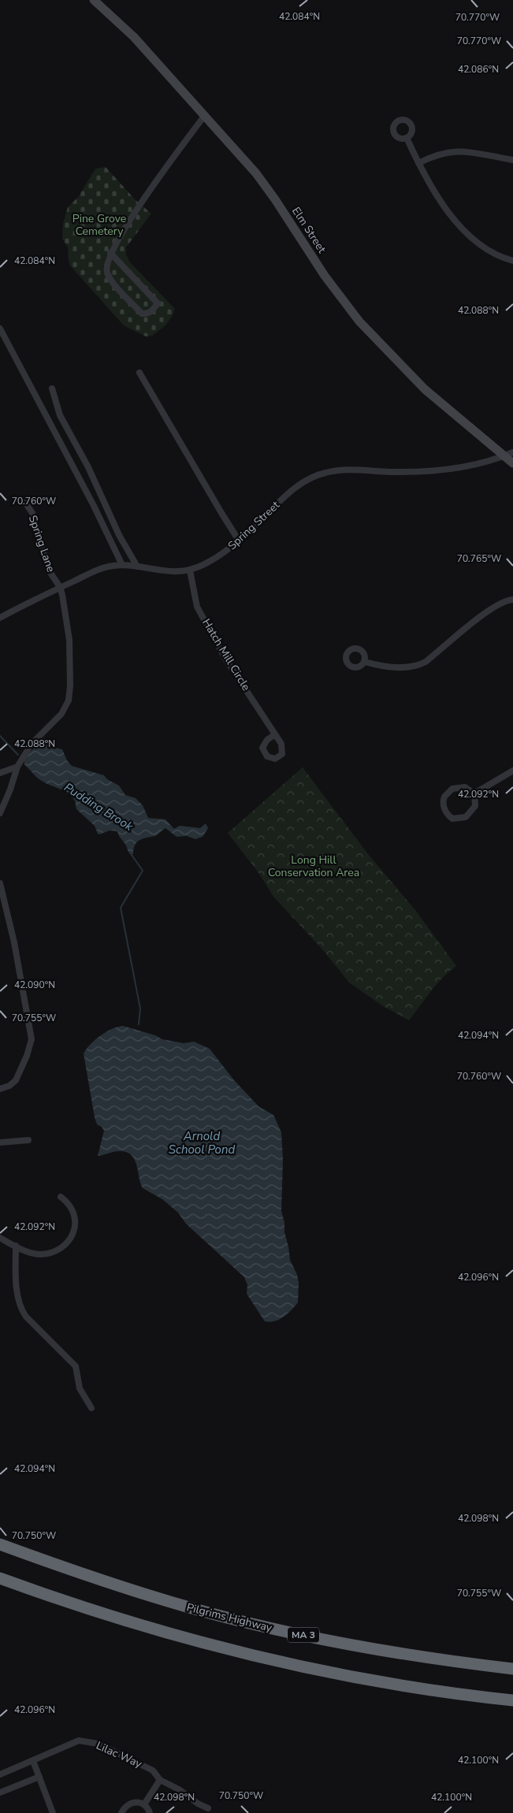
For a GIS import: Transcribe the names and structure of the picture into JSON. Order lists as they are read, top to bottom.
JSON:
{
  "streets": {
    "highway": ["Pilgrims Highway", "MA 3"],
    "street": [
      "Elm Street",
      "Spring Street",
      "Spring Lane",
      "Hatch Mill Circle",
      "Lilac Way"
    ]
  },
  "crossings": [
    ["Elm Street", "Spring Street"],
    ["Spring Street", "Spring Lane"],
    ["Spring Street", "Hatch Mill Circle"]
  ],
  "water": ["Pudding Brook", "Arnold School Pond"],
  "parks": ["Pine Grove Cemetery", "Long Hill Conservation Area"],
  "coordinates": [
    "42.084°N",
    "70.770°W",
    "42.086°N",
    "42.088°N",
    "70.760°W",
    "70.765°W",
    "42.092°N",
    "42.090°N",
    "70.755°W",
    "42.094°N",
    "42.096°N",
    "42.098°N",
    "70.750°W",
    "42.100°N"
  ]
}
